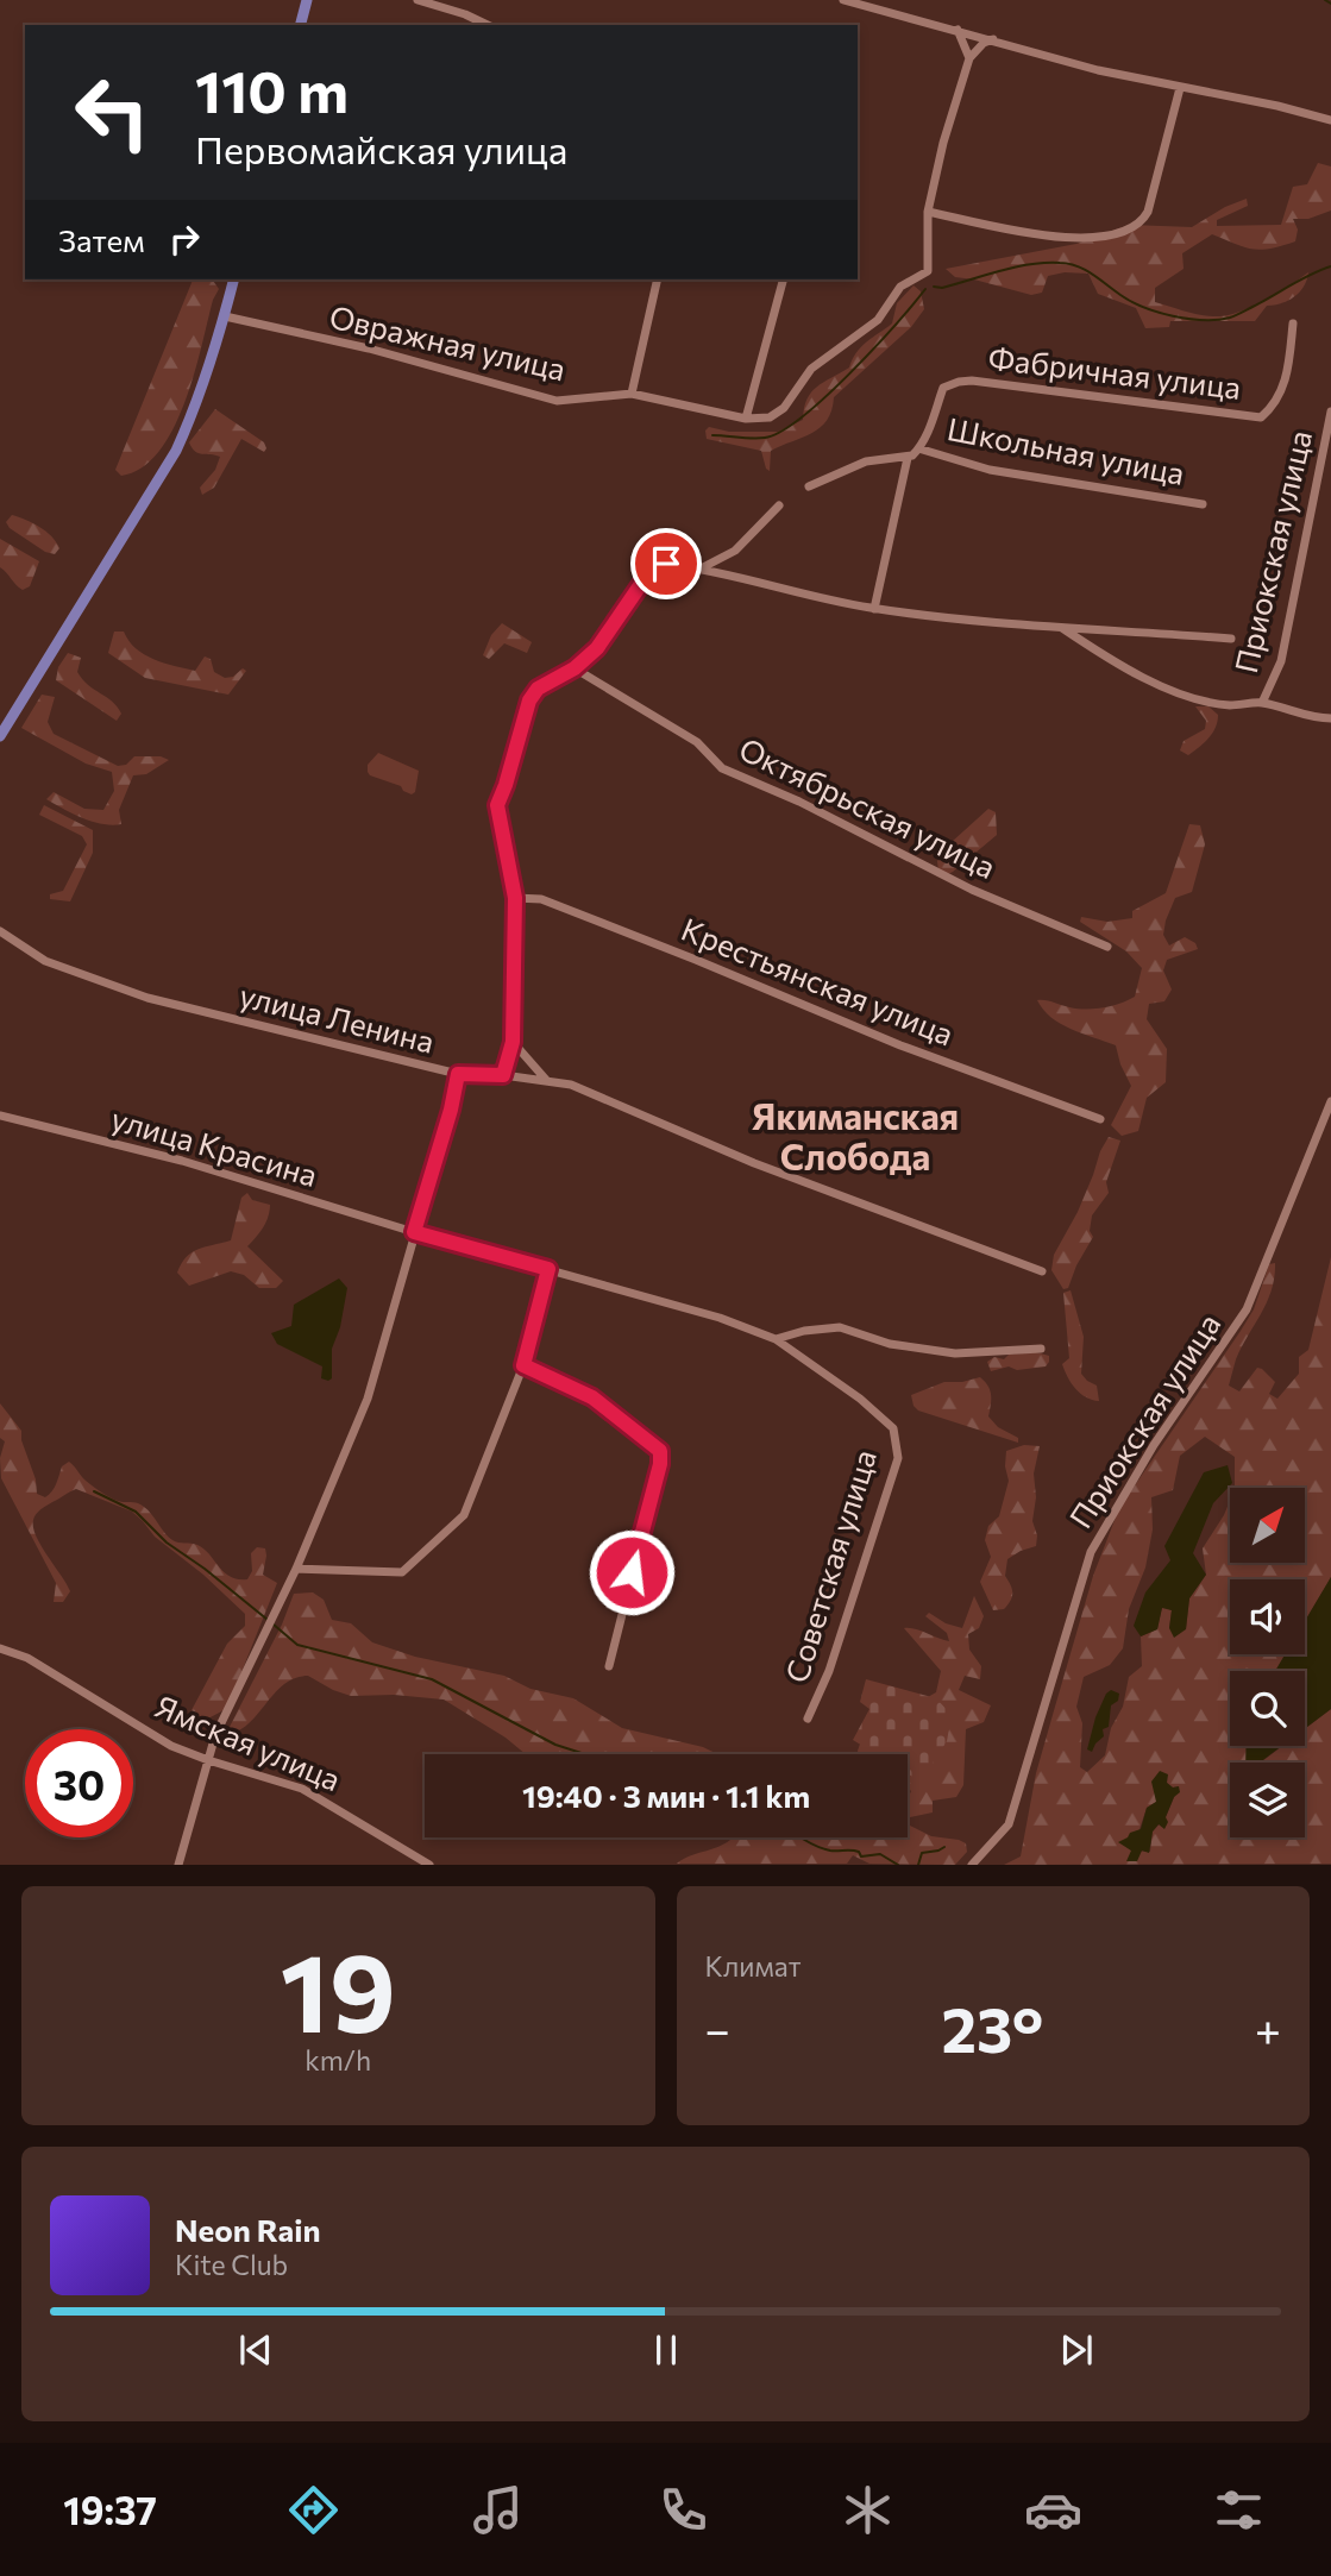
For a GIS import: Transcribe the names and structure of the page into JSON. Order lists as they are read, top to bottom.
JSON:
{
  "streets": {
    "street": [
      "Овражная улица",
      "Фабричная улица",
      "Школьная улица",
      "Приокская улица",
      "Октябрьская улица",
      "Крестьянская улица",
      "улица Ленина",
      "улица Красина",
      "Советская улица",
      "Ямская улица"
    ]
  },
  "crossings": [
    ["Фабричная улица", "Школьная улица"],
    ["улица Красина", "Советская улица"]
  ],
  "districts": ["Якиманская Слобода"],
  "north": "top right",
  "page": {
    "turn": ["110 m", "Первомайская улица"],
    "then": "Затем",
    "limit": "30",
    "trip": "19:40 · 3 мин · 1.1 km",
    "tile": [
      ["19", "km/h"],
      "Климат"
    ],
    "heat": ["−", "23°", "+"],
    "song": ["Neon Rain", "Kite Club"],
    "tabs": "19:37"
  }
}
